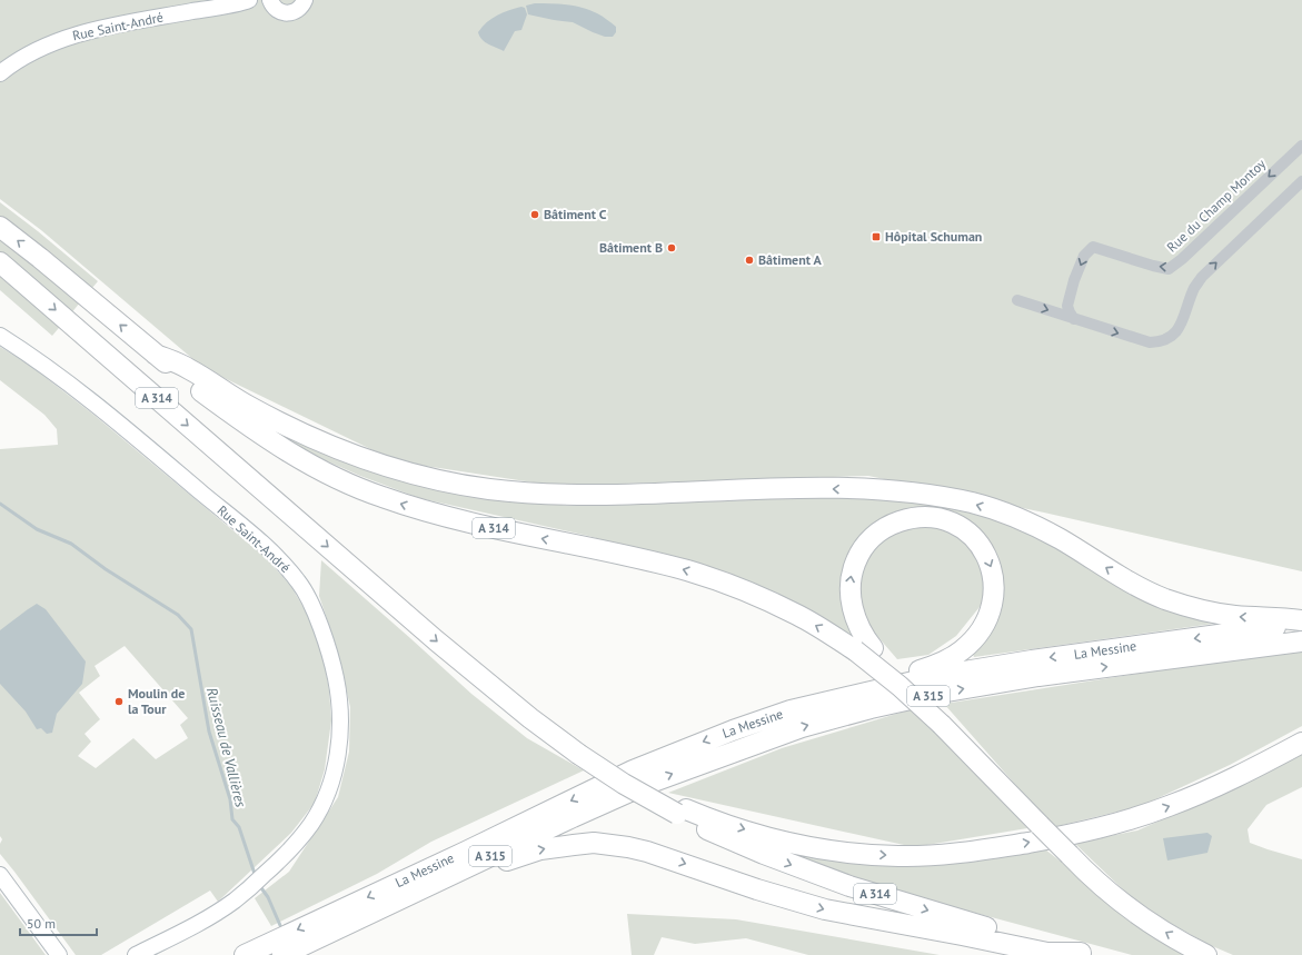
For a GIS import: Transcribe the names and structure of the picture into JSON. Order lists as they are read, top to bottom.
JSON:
{
  "streets": {
    "highway": ["A 314", "La Messine", "A 315"],
    "street": ["Rue Saint-André", "Rue du Champ Montoy"]
  },
  "one_way": ["Rue du Champ Montoy"],
  "water": ["Ruisseau de Vallières"],
  "places": {
    "other": [
      "Bâtiment C",
      "Bâtiment B",
      "Bâtiment A",
      "Moulin de la Tour"
    ],
    "transit": ["Hôpital Schuman"]
  },
  "scale_bar": "50 m"
}
